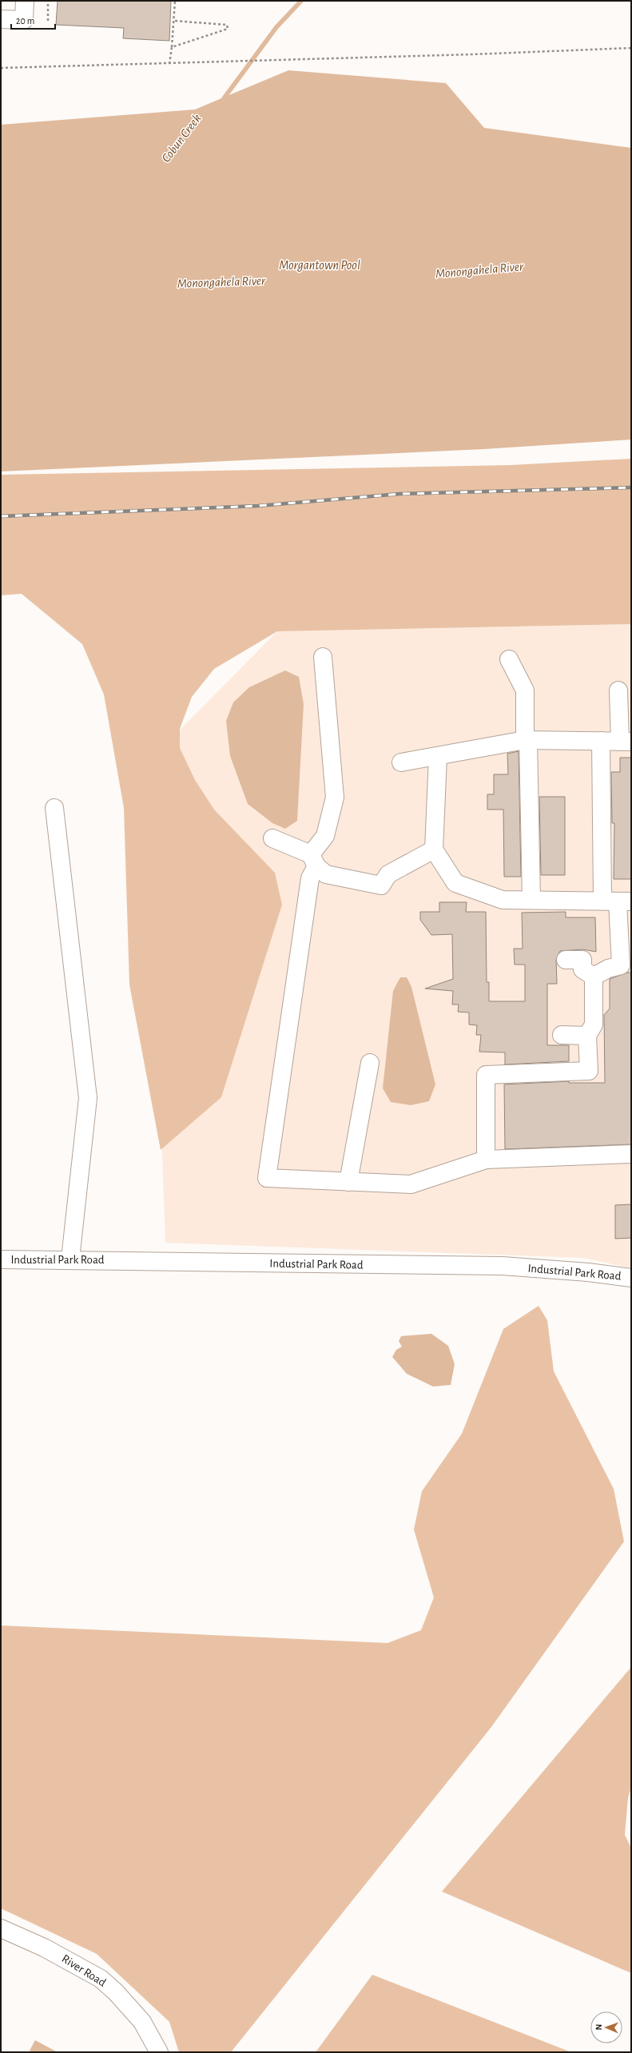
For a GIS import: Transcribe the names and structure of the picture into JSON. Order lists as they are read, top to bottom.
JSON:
{
  "streets": {
    "street": ["Industrial Park Road", "River Road"]
  },
  "water": ["Cobun Creek", "Morgantown Pool", "Monongahela River"],
  "scale_bar": "20 m",
  "north": "left"
}
